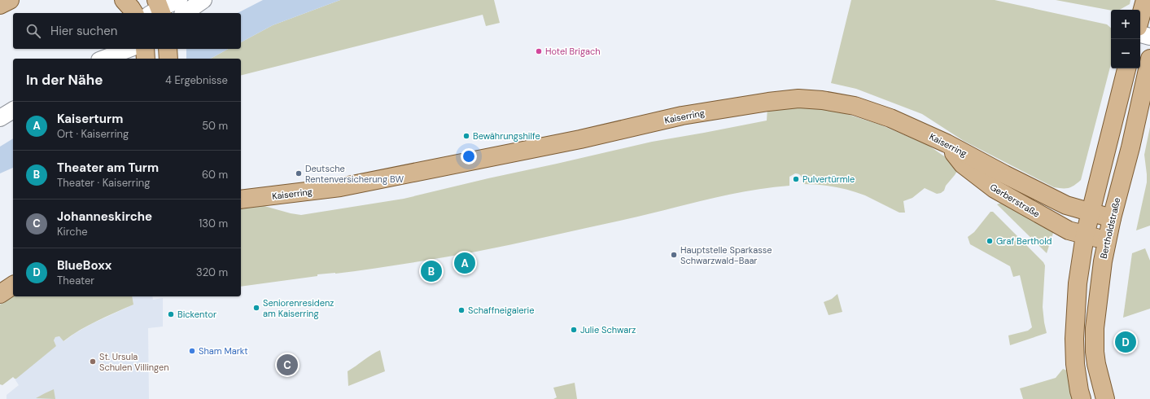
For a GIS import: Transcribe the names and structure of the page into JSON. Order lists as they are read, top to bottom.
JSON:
{
  "streets": {
    "main road": ["Kaiserring", "Gerberstraße", "Bertholdstraße"]
  },
  "crossings": [
    ["Kaiserring", "Gerberstraße"],
    ["Kaiserring", "Bertholdstraße"]
  ],
  "places": [
    "Hotel Brigach",
    "Bewährungshilfe",
    "Deutsche Rentenversicherung BW",
    "Pulvertürmle",
    "Graf Berthold",
    "Hauptstelle Sparkasse Schwarzwald-Baar",
    "Seniorenresidenz am Kaiserring",
    "Schaffneigalerie",
    "Bickentor",
    "Julie Schwarz",
    "Sham Markt",
    "St. Ursula Schulen Villingen"
  ],
  "page": {
    "map_buttons": ["+", "−"],
    "search": "Hier suchen",
    "heading": ["In der Nähe", "4 Ergebnisse"],
    "list": [
      {
        "mark": "A",
        "name": "Kaiserturm",
        "note": "Ort · Kaiserring",
        "value": "50 m"
      },
      {
        "mark": "B",
        "name": "Theater am Turm",
        "note": "Theater · Kaiserring",
        "value": "60 m"
      },
      {
        "mark": "C",
        "name": "Johanneskirche",
        "note": "Kirche",
        "value": "130 m"
      },
      {
        "mark": "D",
        "name": "BlueBoxx",
        "note": "Theater",
        "value": "320 m"
      }
    ],
    "pins": [
      "A",
      "B",
      "D",
      "C"
    ]
  }
}
